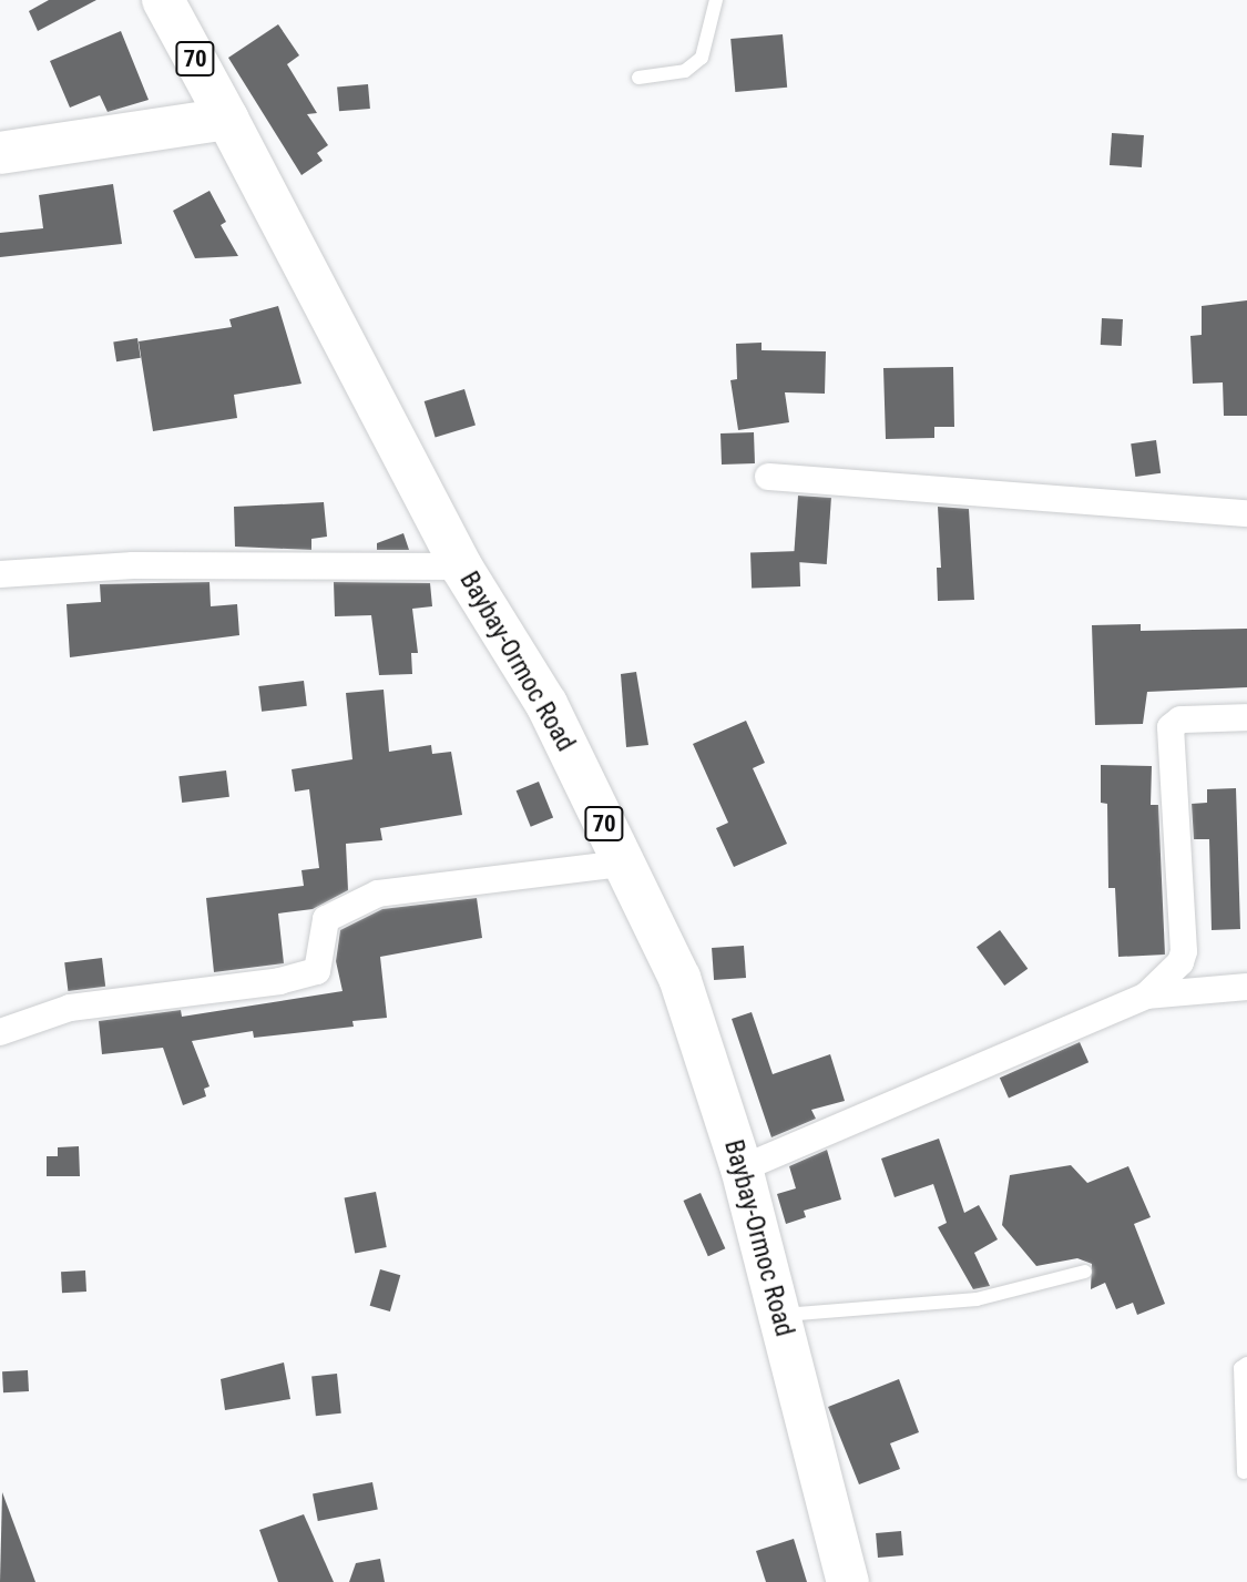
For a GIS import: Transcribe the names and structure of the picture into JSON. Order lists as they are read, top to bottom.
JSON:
{
  "streets": {
    "main road": ["70", "Baybay-Ormoc Road"]
  }
}
